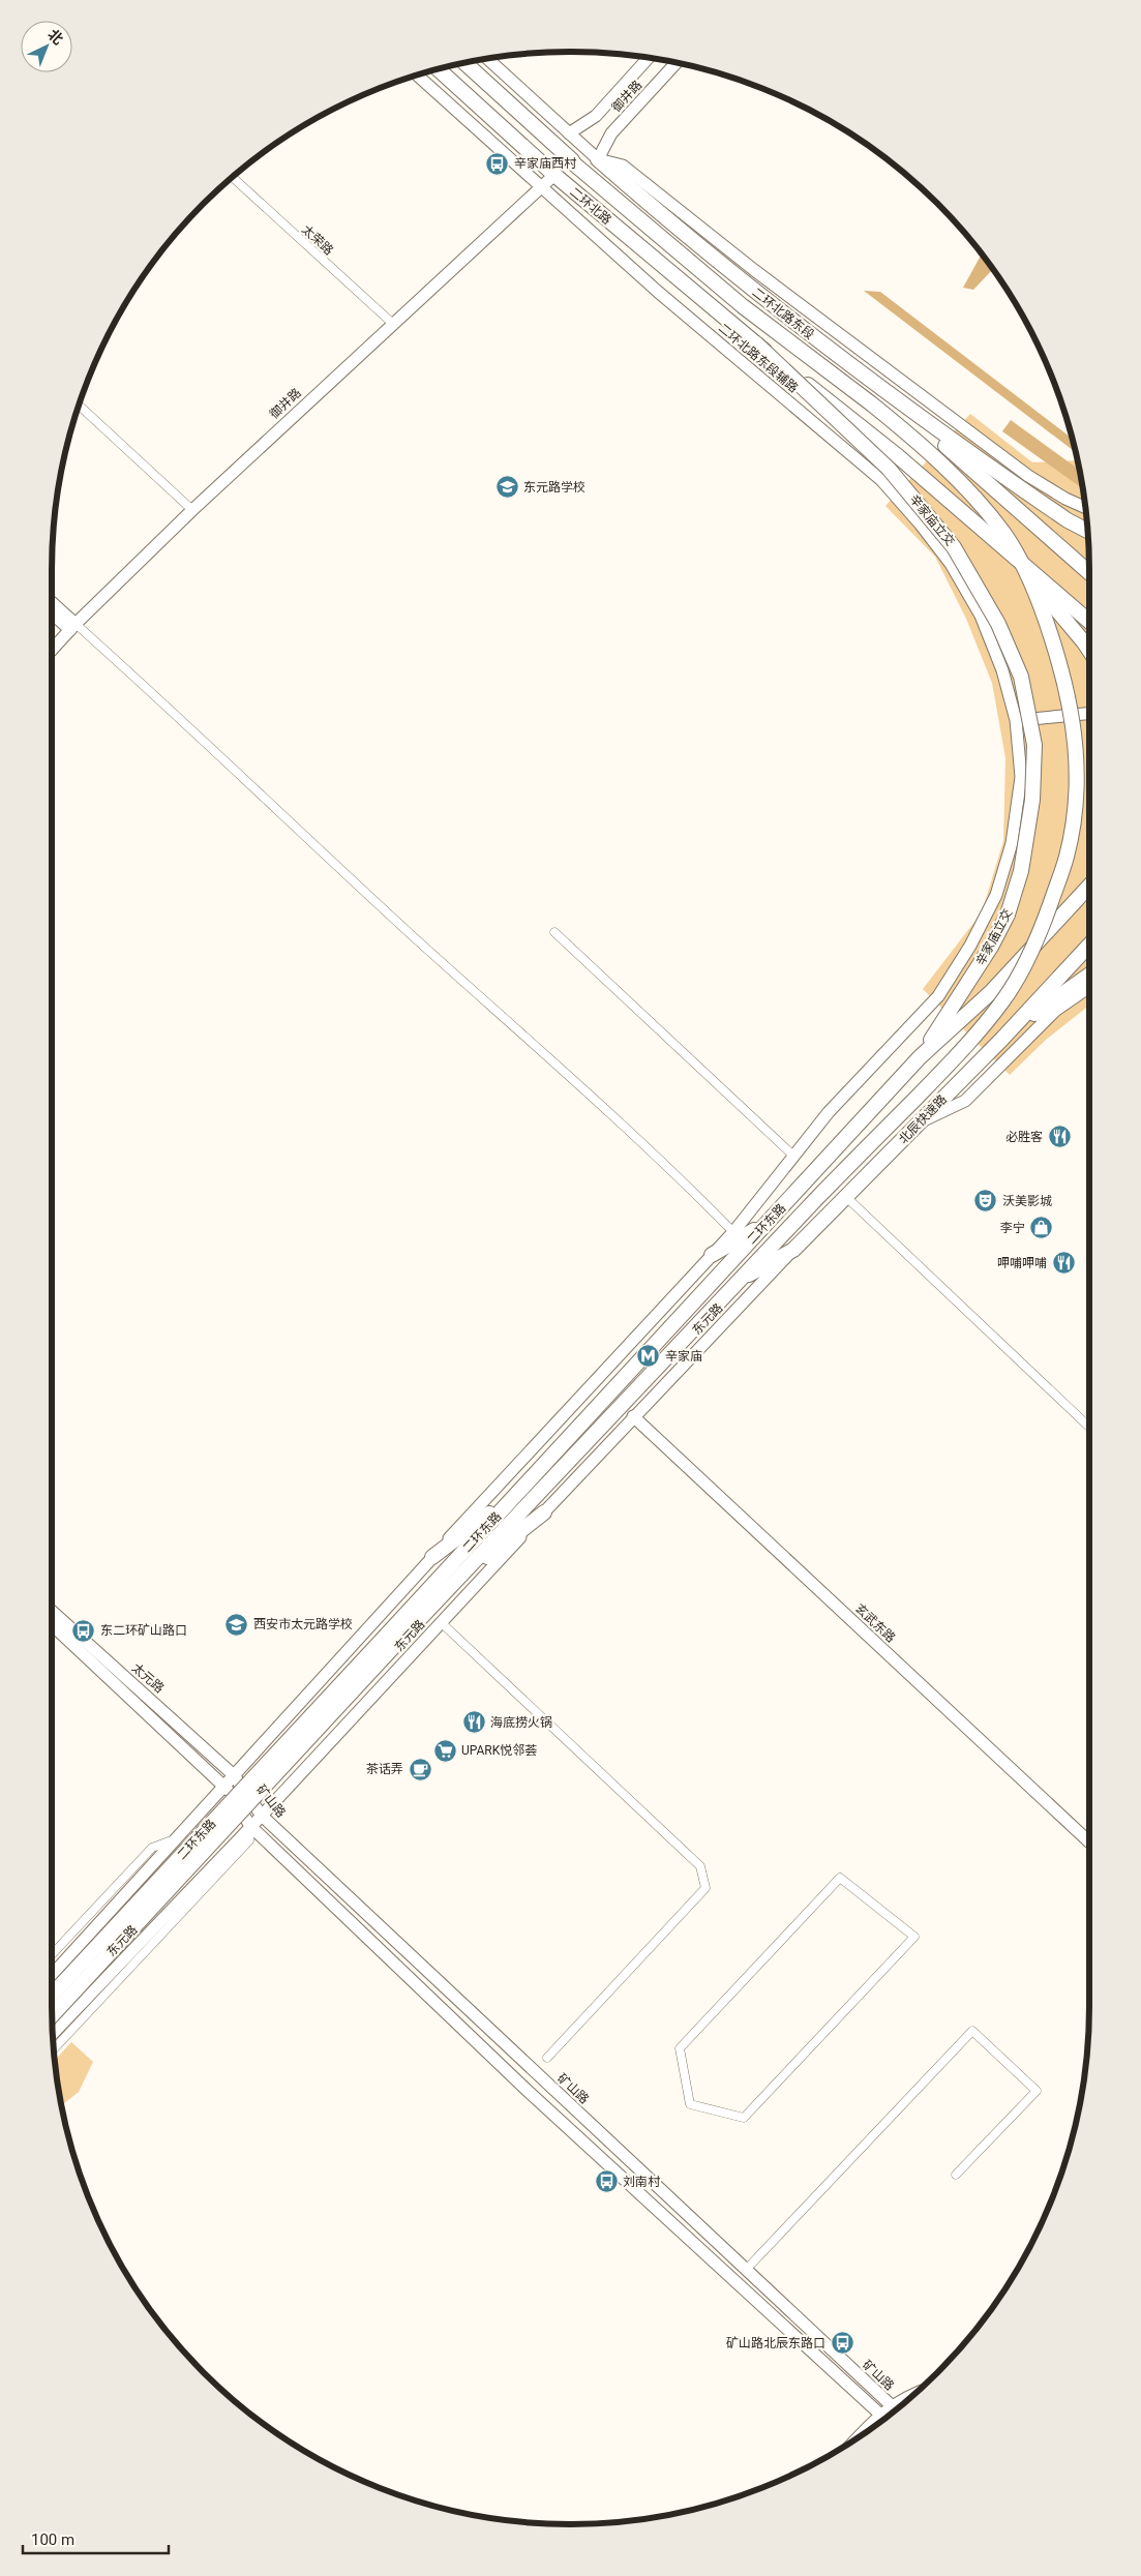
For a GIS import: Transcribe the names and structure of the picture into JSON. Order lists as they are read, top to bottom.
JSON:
{
  "streets": {
    "highway": [
      "二环北路",
      "二环北路东段",
      "辛家庙立交",
      "北辰快速路",
      "二环东路"
    ],
    "main road": [
      "御井路",
      "二环北路东段辅路",
      "东元路",
      "玄武东路",
      "太元路",
      "矿山路"
    ],
    "street": ["太荣路"]
  },
  "crossings": [
    ["御井路", "二环北路"],
    ["御井路", "太荣路"],
    ["御井路", "二环北路东段辅路"],
    ["二环北路", "二环北路东段"],
    ["二环北路", "辛家庙立交"],
    ["二环北路", "北辰快速路"],
    ["辛家庙立交", "二环东路"],
    ["北辰快速路", "东元路"],
    ["东元路", "玄武东路"],
    ["东元路", "矿山路"],
    ["太元路", "矿山路"]
  ],
  "places": {
    "bus stop": [
      "辛家庙西村",
      "东二环矿山路口",
      "刘南村",
      "矿山路北辰东路口"
    ],
    "school or university": ["东元路学校", "西安市太元路学校"],
    "restaurant": ["必胜客", "呷哺呷哺", "海底捞火锅"],
    "theatre": ["沃美影城"],
    "shop": ["李宁"],
    "metro station": ["辛家庙"],
    "supermarket": ["UPARK悦邻荟"],
    "cafe": ["茶话弄"]
  },
  "scale_bar": "100 m",
  "north": "top right"
}
